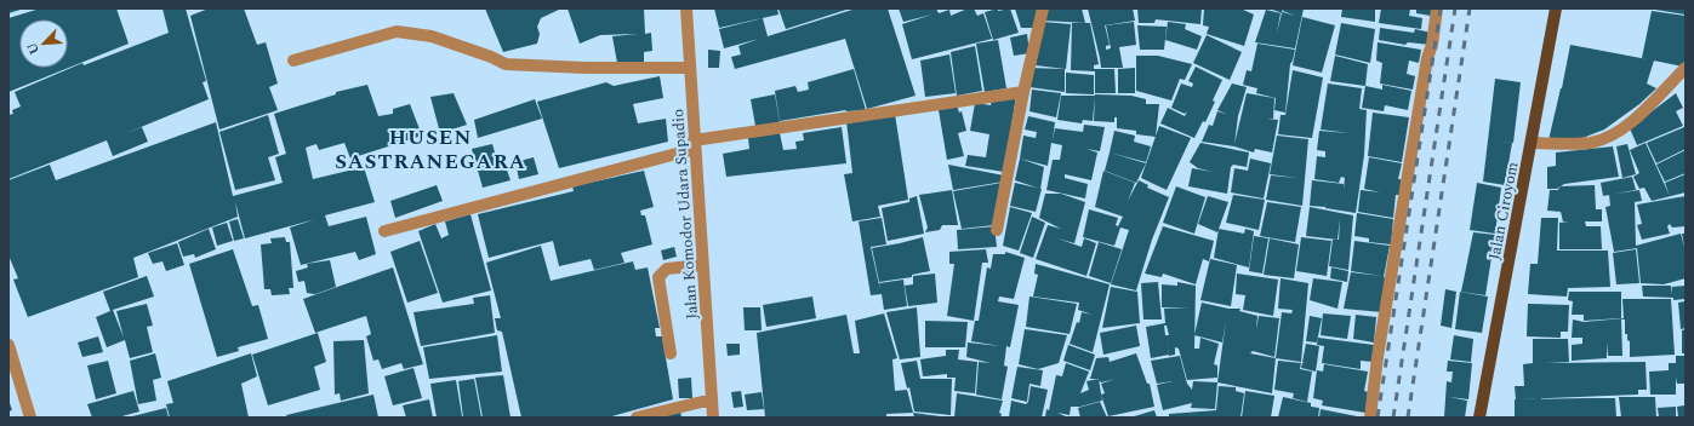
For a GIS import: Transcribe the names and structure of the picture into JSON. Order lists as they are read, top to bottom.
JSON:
{
  "streets": {
    "main road": ["Jalan Ciroyom"],
    "street": ["Jalan Komodor Udara Supadio"]
  },
  "districts": ["HUSEN SASTRANEGARA"],
  "north": "bottom left"
}
